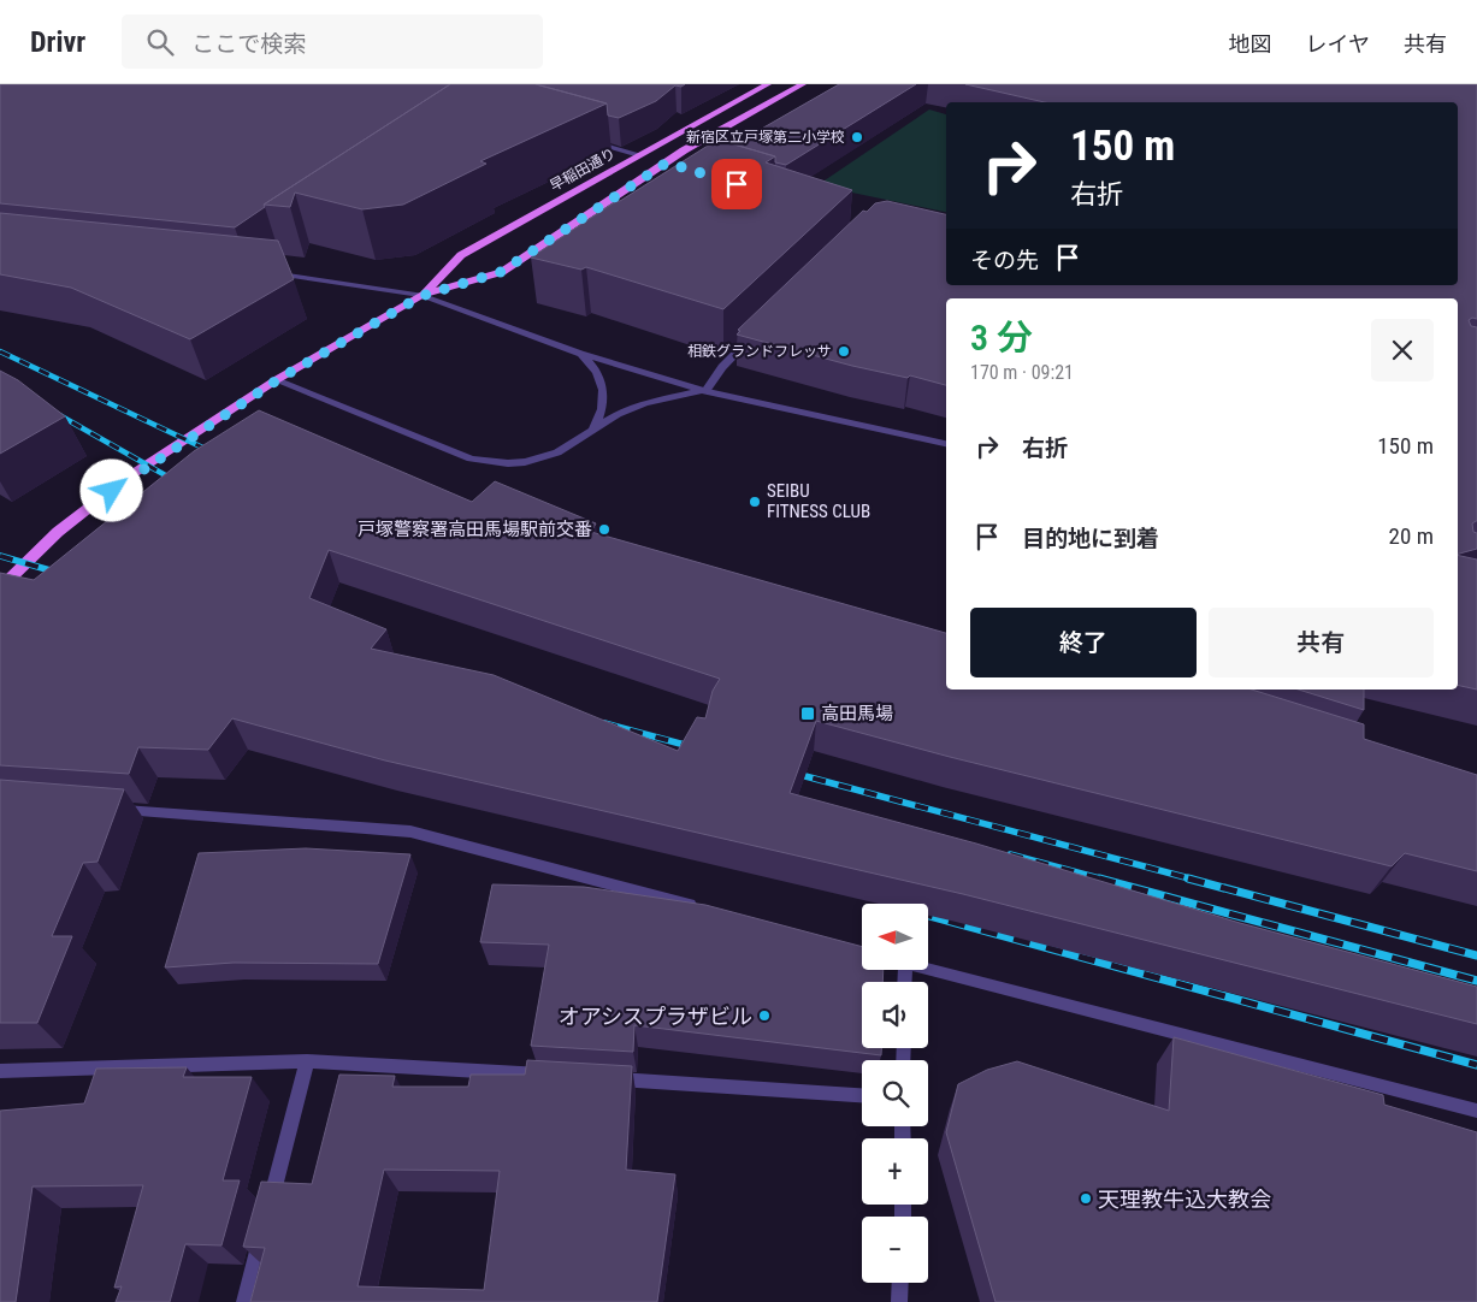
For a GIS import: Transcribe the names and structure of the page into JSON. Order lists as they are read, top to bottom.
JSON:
{
  "streets": {
    "main road": ["早稲田通り"]
  },
  "places": {
    "other": [
      "新宿区立戸塚第二小学校",
      "相鉄グランドフレッサ",
      "SEIBU FITNESS CLUB",
      "戸塚警察署高田馬場駅前交番",
      "オアシスプラザビル",
      "天理教牛込大教会"
    ],
    "transit": ["高田馬場"]
  },
  "north": "left",
  "page": {
    "header": "Drivr",
    "search": "ここで検索",
    "nav": ["地図", "レイヤ", "共有"],
    "turn": ["150 m", "右折"],
    "then": "その先",
    "heading": ["3 分", "170 m · 09:21"],
    "list": [
      {
        "name": "右折",
        "value": "150 m"
      },
      {
        "name": "目的地に到着",
        "value": "20 m"
      }
    ],
    "buttons": ["終了", "共有"],
    "map_buttons": ["+", "−"]
  }
}
